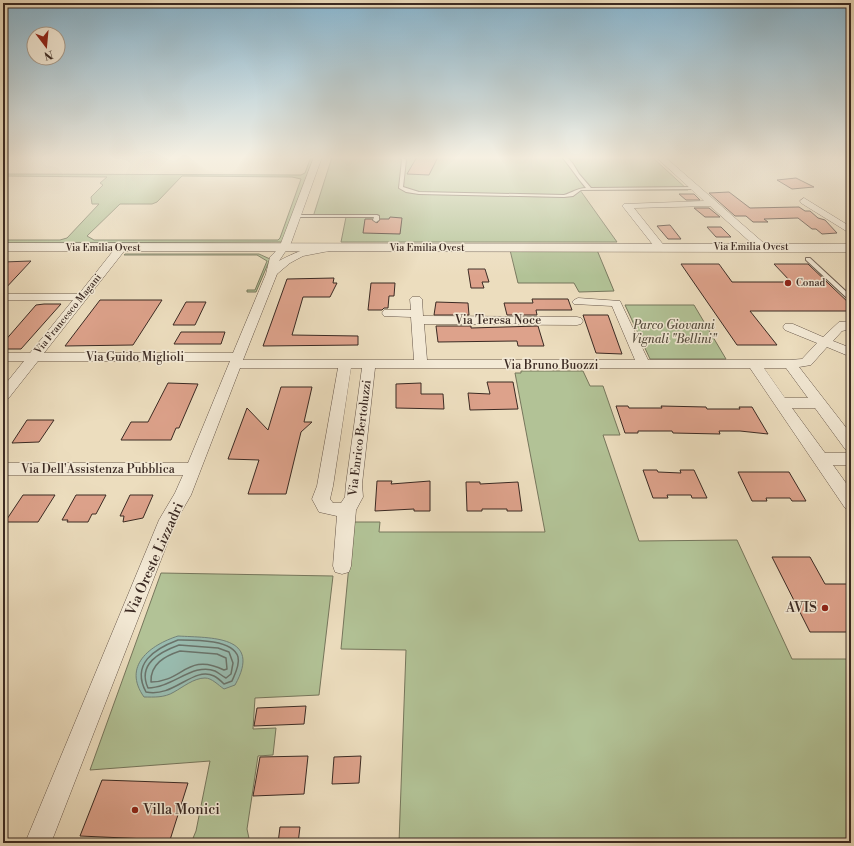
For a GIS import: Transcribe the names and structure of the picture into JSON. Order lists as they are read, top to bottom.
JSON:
{
  "streets": {
    "street": [
      "Via Emilia Ovest",
      "Via Francesco Magani",
      "Via Teresa Noce",
      "Via Guido Miglioli",
      "Via Bruno Buozzi",
      "Via Enrico Bertoluzzi",
      "Via Dell'Assistenza Pubblica",
      "Via Oreste Lizzadri"
    ]
  },
  "crossings": [
    ["Via Emilia Ovest", "Via Francesco Magani"],
    ["Via Emilia Ovest", "Via Oreste Lizzadri"],
    ["Via Francesco Magani", "Via Guido Miglioli"],
    ["Via Guido Miglioli", "Via Bruno Buozzi"],
    ["Via Guido Miglioli", "Via Oreste Lizzadri"],
    ["Via Bruno Buozzi", "Via Enrico Bertoluzzi"],
    ["Via Bruno Buozzi", "Via Oreste Lizzadri"],
    ["Via Dell'Assistenza Pubblica", "Via Oreste Lizzadri"]
  ],
  "parks": ["Parco Giovanni Vignali \"Bellini\""],
  "places": ["Conad", "AVIS", "Villa Monici"],
  "north": "bottom"
}
